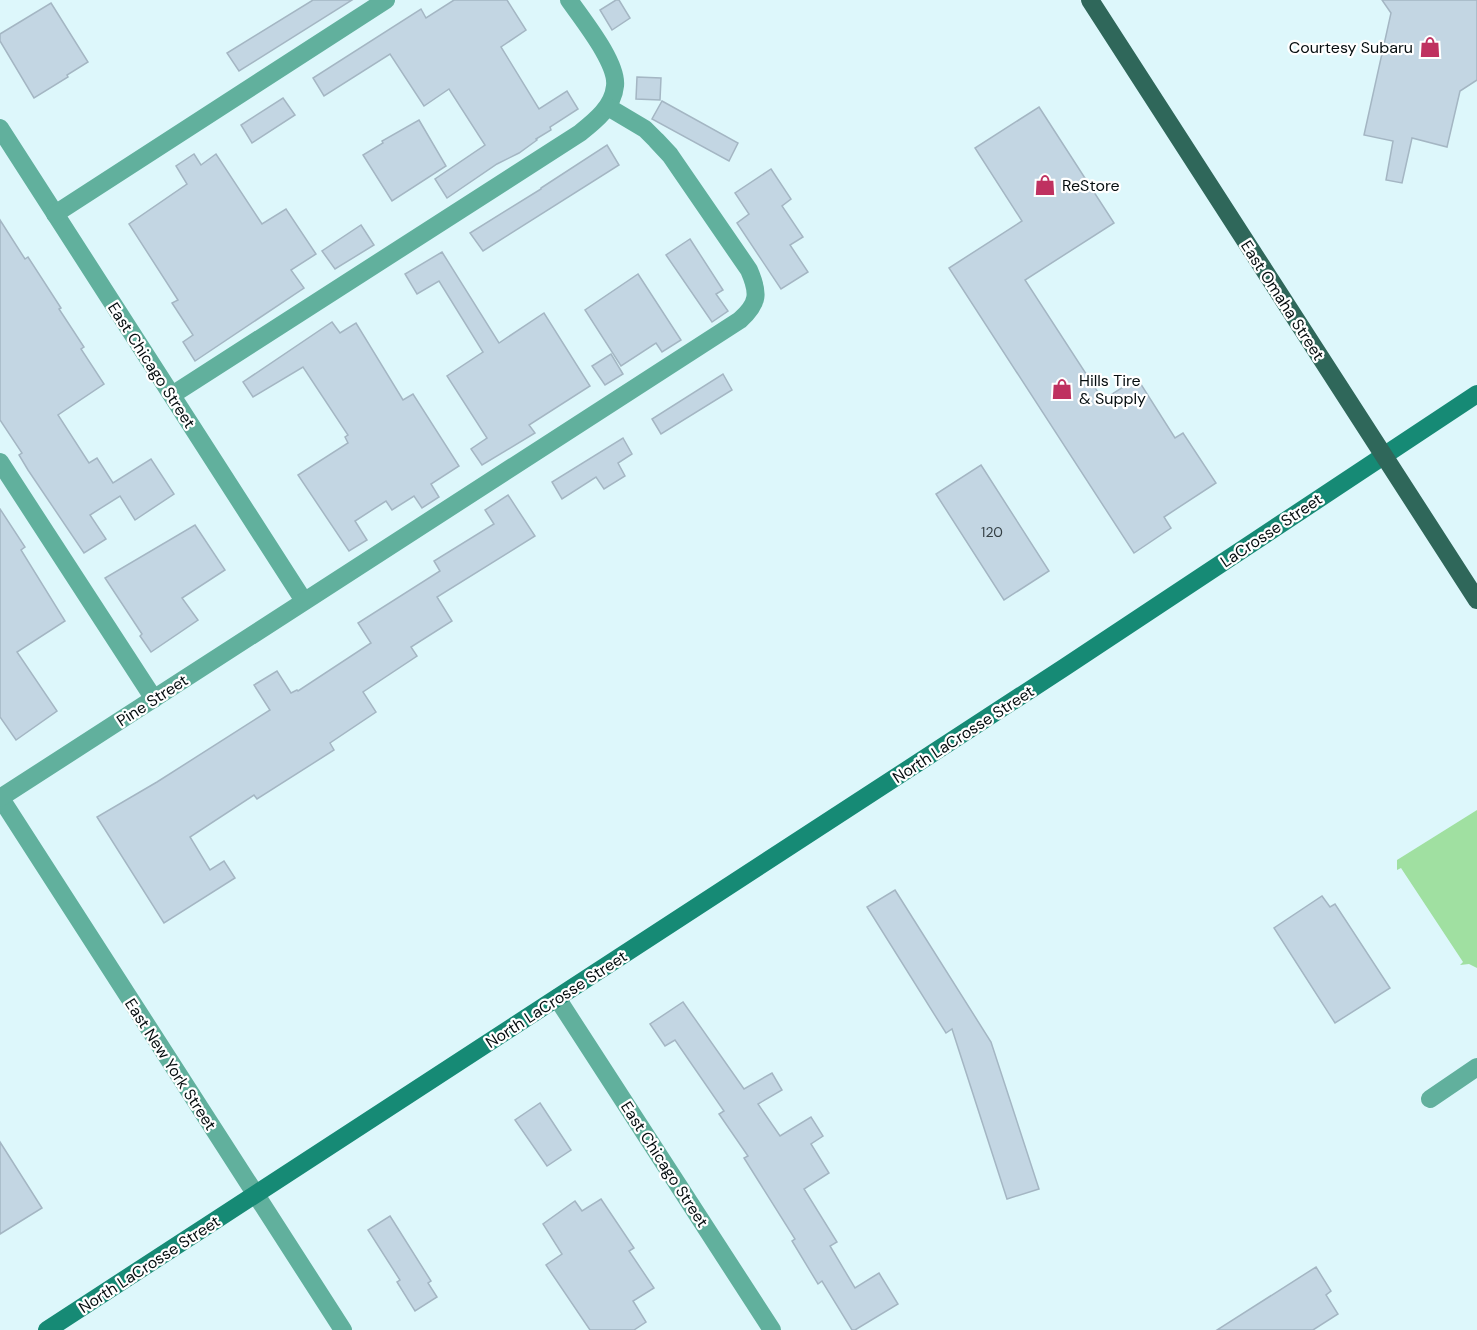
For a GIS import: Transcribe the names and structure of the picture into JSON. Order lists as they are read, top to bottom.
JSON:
{
  "streets": {
    "main road": ["East Omaha Street", "LaCrosse Street", "North LaCrosse Street"],
    "street": ["East Chicago Street", "Pine Street", "East New York Street"]
  },
  "crossings": [
    ["East Omaha Street", "LaCrosse Street"],
    ["East Chicago Street", "Pine Street"],
    ["East Chicago Street", "North LaCrosse Street"],
    ["LaCrosse Street", "North LaCrosse Street"],
    ["Pine Street", "East New York Street"],
    ["North LaCrosse Street", "East New York Street"]
  ],
  "places": {
    "shop": ["Courtesy Subaru", "ReStore", "Hills Tire & Supply"]
  },
  "house_numbers": ["120"]
}
